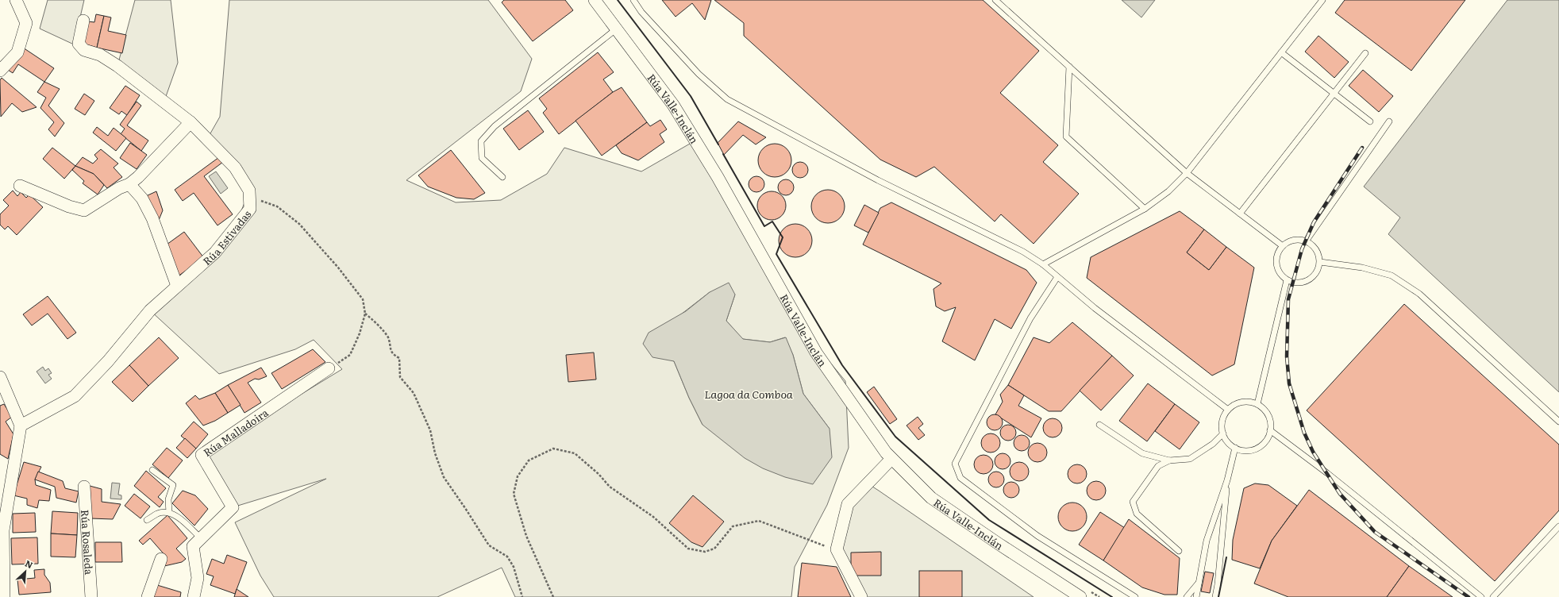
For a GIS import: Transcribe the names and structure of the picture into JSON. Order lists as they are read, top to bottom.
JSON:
{
  "streets": {
    "street": [
      "Rúa Valle-Inclán",
      "Rúa Estivadas",
      "Rúa Malladoira",
      "Rúa Rosaleda"
    ]
  },
  "water": ["Lagoa da Comboa"],
  "north": "top right"
}
